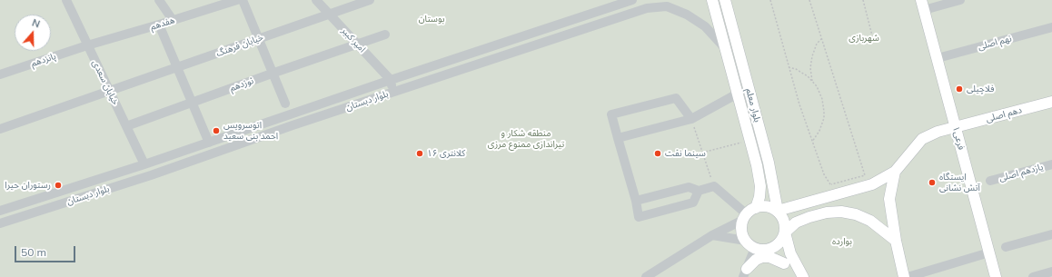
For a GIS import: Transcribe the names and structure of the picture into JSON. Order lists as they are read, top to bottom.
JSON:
{
  "streets": {
    "main road": ["بلوار معلم", "دهم اصلی", "فرعی۱"],
    "street": [
      "هفدهم",
      "امیر کبیر",
      "نهم اصلی",
      "خیابان فرهنگ",
      "پانزدهم",
      "خیابان سعدی",
      "نوزدهم",
      "بلوار دبستان",
      "یازدهم اصلی"
    ]
  },
  "crossings": [
    ["هفدهم", "پانزدهم"],
    ["هفدهم", "خیابان سعدی"],
    ["امیر کبیر", "خیابان فرهنگ"],
    ["امیر کبیر", "نوزدهم"],
    ["امیر کبیر", "بلوار دبستان"],
    ["نهم اصلی", "فرعی۱"],
    ["خیابان فرهنگ", "خیابان سعدی"],
    ["پانزدهم", "خیابان سعدی"],
    ["خیابان سعدی", "نوزدهم"],
    ["خیابان سعدی", "بلوار دبستان"],
    ["بلوار دبستان", "بلوار معلم"],
    ["دهم اصلی", "فرعی۱"]
  ],
  "parks": [
    "بوستان",
    "شهربازی",
    "منطقه شکار و تیراندازی ممنوع مرزی",
    "بوارده"
  ],
  "places": [
    "فلاچیلی",
    "اتوسرویس احمد بنی سعید",
    "کلانتری ۱۶",
    "سینما نفت",
    "ایستگاه آتش نشانی",
    "رستوران حیرا"
  ],
  "scale_bar": "50 m",
  "north": "top"
}
